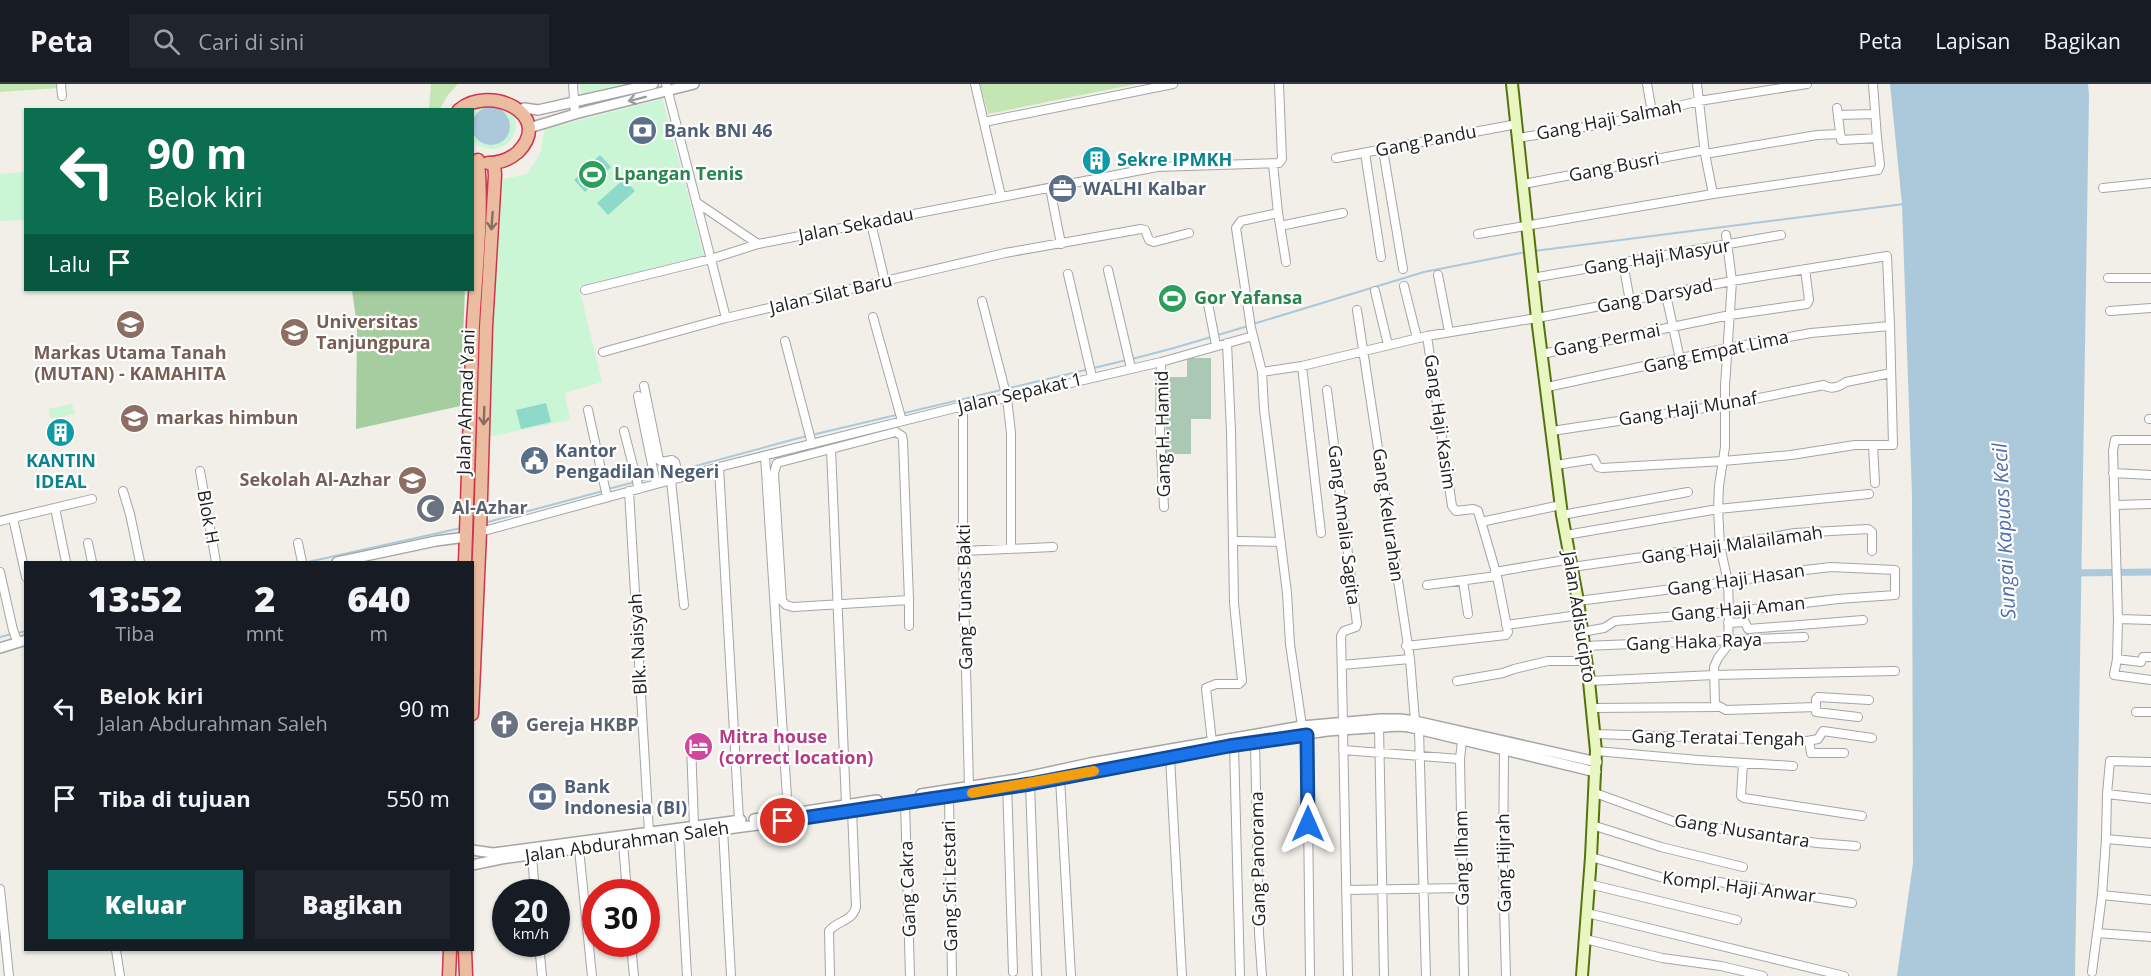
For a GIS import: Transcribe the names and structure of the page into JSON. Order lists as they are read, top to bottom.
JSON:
{
  "streets": {
    "highway": ["Jalan Ahmad Yani"],
    "main road": ["Jalan Adisucipto"],
    "street": [
      "Gang Haji Salmah",
      "Gang Pandu",
      "Gang Busri",
      "Jalan Sekadau",
      "Gang Haji Masyur",
      "Jalan Silat Baru",
      "Gang Darsyad",
      "Gang Permai",
      "Gang Empat Lima",
      "Jalan Sepakat 1",
      "Gang Haji Munaf",
      "Gang Haji Kasim",
      "Gang H. Hamid",
      "Gang Kelurahan",
      "Blok H",
      "Gang Amalia Sagita",
      "Gang Haji Malailamah",
      "Gang Haji Hasan",
      "Gang Tunas Bakti",
      "Gang Haji Aman",
      "Gang Haka Raya",
      "Blk. Naisyah",
      "Gang Teratai Tengah",
      "Gang Nusantara",
      "Jalan Abdurahman Saleh",
      "Gang Ilham",
      "Gang Panorama",
      "Gang Hijrah",
      "Gang Sri Lestari",
      "Kompl. Haji Anwar",
      "Gang Cakra"
    ]
  },
  "crossings": [
    ["Gang Haji Salmah", "Jalan Adisucipto"],
    ["Gang Pandu", "Jalan Adisucipto"],
    ["Gang Busri", "Jalan Adisucipto"],
    ["Gang Haji Masyur", "Jalan Adisucipto"],
    ["Gang Darsyad", "Gang Permai"],
    ["Gang Darsyad", "Gang Empat Lima"],
    ["Gang Darsyad", "Jalan Adisucipto"],
    ["Gang Permai", "Jalan Adisucipto"],
    ["Gang Empat Lima", "Jalan Adisucipto"],
    ["Jalan Sepakat 1", "Jalan Ahmad Yani"],
    ["Jalan Sepakat 1", "Gang H. Hamid"],
    ["Jalan Sepakat 1", "Gang Tunas Bakti"],
    ["Jalan Sepakat 1", "Blk. Naisyah"],
    ["Gang Haji Munaf", "Jalan Adisucipto"],
    ["Gang Kelurahan", "Jalan Abdurahman Saleh"],
    ["Gang Amalia Sagita", "Jalan Abdurahman Saleh"],
    ["Gang Haji Malailamah", "Jalan Adisucipto"],
    ["Gang Haji Hasan", "Gang Haji Aman"],
    ["Gang Haji Hasan", "Jalan Adisucipto"],
    ["Gang Tunas Bakti", "Jalan Abdurahman Saleh"],
    ["Gang Haji Aman", "Jalan Adisucipto"],
    ["Jalan Adisucipto", "Gang Haka Raya"],
    ["Jalan Adisucipto", "Gang Teratai Tengah"],
    ["Jalan Adisucipto", "Gang Nusantara"],
    ["Jalan Adisucipto", "Jalan Abdurahman Saleh"],
    ["Jalan Adisucipto", "Kompl. Haji Anwar"],
    ["Blk. Naisyah", "Jalan Abdurahman Saleh"],
    ["Jalan Abdurahman Saleh", "Gang Ilham"],
    ["Jalan Abdurahman Saleh", "Gang Panorama"],
    ["Jalan Abdurahman Saleh", "Gang Hijrah"],
    ["Jalan Abdurahman Saleh", "Gang Sri Lestari"],
    ["Jalan Abdurahman Saleh", "Gang Cakra"]
  ],
  "water": ["Sungai Kapuas Kecil"],
  "places": {
    "bank": ["Bank BNI 46", "Bank Indonesia (BI)"],
    "building": ["Sekre IPMKH", "KANTIN IDEAL"],
    "sports": ["Lpangan Tenis", "Gor Yafansa"],
    "office": ["WALHI Kalbar"],
    "school or university": [
      "Markas Utama Tanah (MUTAN) - KAMAHITA",
      "Universitas Tanjungpura",
      "markas himbun",
      "Sekolah Al-Azhar"
    ],
    "public building": ["Kantor Pengadilan Negeri"],
    "mosque": ["Al-Azhar"],
    "church": ["Gereja HKBP"],
    "hotel": ["Mitra house (correct location)"]
  },
  "page": {
    "header": "Peta",
    "search": "Cari di sini",
    "nav": ["Peta", "Lapisan", "Bagikan"],
    "turn": ["90 m", "Belok kiri"],
    "then": "Lalu",
    "eta": [
      "13:52",
      "Tiba",
      "2",
      "mnt",
      "640",
      "m"
    ],
    "list": [
      {
        "name": "Belok kiri",
        "note": "Jalan Abdurahman Saleh",
        "value": "90 m"
      },
      {
        "name": "Tiba di tujuan",
        "value": "550 m"
      }
    ],
    "buttons": ["Keluar", "Bagikan"],
    "speed": "20 km/h",
    "limit": "30"
  }
}
